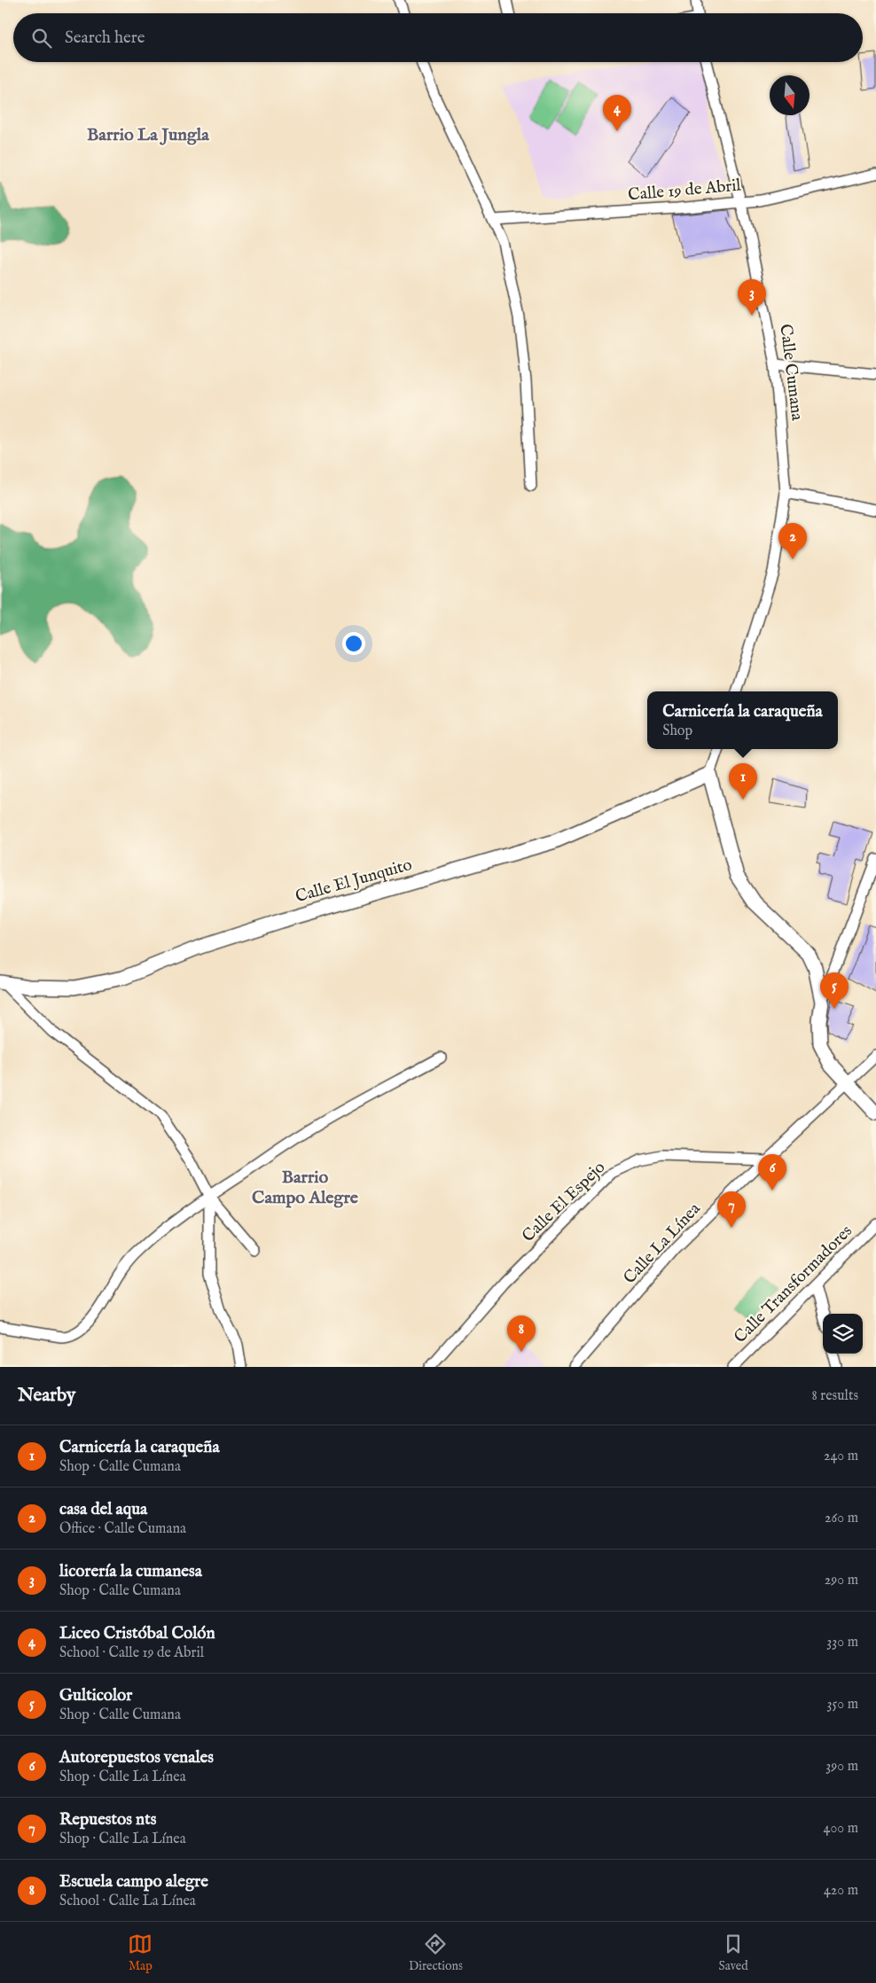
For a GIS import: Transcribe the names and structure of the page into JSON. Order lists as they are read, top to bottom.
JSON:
{
  "streets": {
    "street": [
      "Calle 19 de Abril",
      "Calle Cumana",
      "Calle El Junquito",
      "Calle El Espejo",
      "Calle La Línea",
      "Calle Transformadores"
    ]
  },
  "crossings": [
    ["Calle 19 de Abril", "Calle Cumana"],
    ["Calle El Espejo", "Calle La Línea"]
  ],
  "districts": ["Barrio La Jungla", "Barrio Campo Alegre"],
  "north": "bottom",
  "page": {
    "search": "Search here",
    "pins": [
      "4",
      "3",
      "2",
      "1",
      "5",
      "6",
      "7",
      "8"
    ],
    "popup": ["Carnicería la caraqueña", "Shop"],
    "heading": ["Nearby", "8 results"],
    "list": [
      {
        "mark": "1",
        "name": "Carnicería la caraqueña",
        "note": "Shop · Calle Cumana",
        "value": "240 m"
      },
      {
        "mark": "2",
        "name": "casa del aqua",
        "note": "Office · Calle Cumana",
        "value": "260 m"
      },
      {
        "mark": "3",
        "name": "licorería la cumanesa",
        "note": "Shop · Calle Cumana",
        "value": "290 m"
      },
      {
        "mark": "4",
        "name": "Liceo Cristóbal Colón",
        "note": "School · Calle 19 de Abril",
        "value": "330 m"
      },
      {
        "mark": "5",
        "name": "Gulticolor",
        "note": "Shop · Calle Cumana",
        "value": "350 m"
      },
      {
        "mark": "6",
        "name": "Autorepuestos venales",
        "note": "Shop · Calle La Línea",
        "value": "390 m"
      },
      {
        "mark": "7",
        "name": "Repuestos nts",
        "note": "Shop · Calle La Línea",
        "value": "400 m"
      },
      {
        "mark": "8",
        "name": "Escuela campo alegre",
        "note": "School · Calle La Línea",
        "value": "420 m"
      }
    ],
    "nav": ["Map", "Directions", "Saved"]
  }
}
